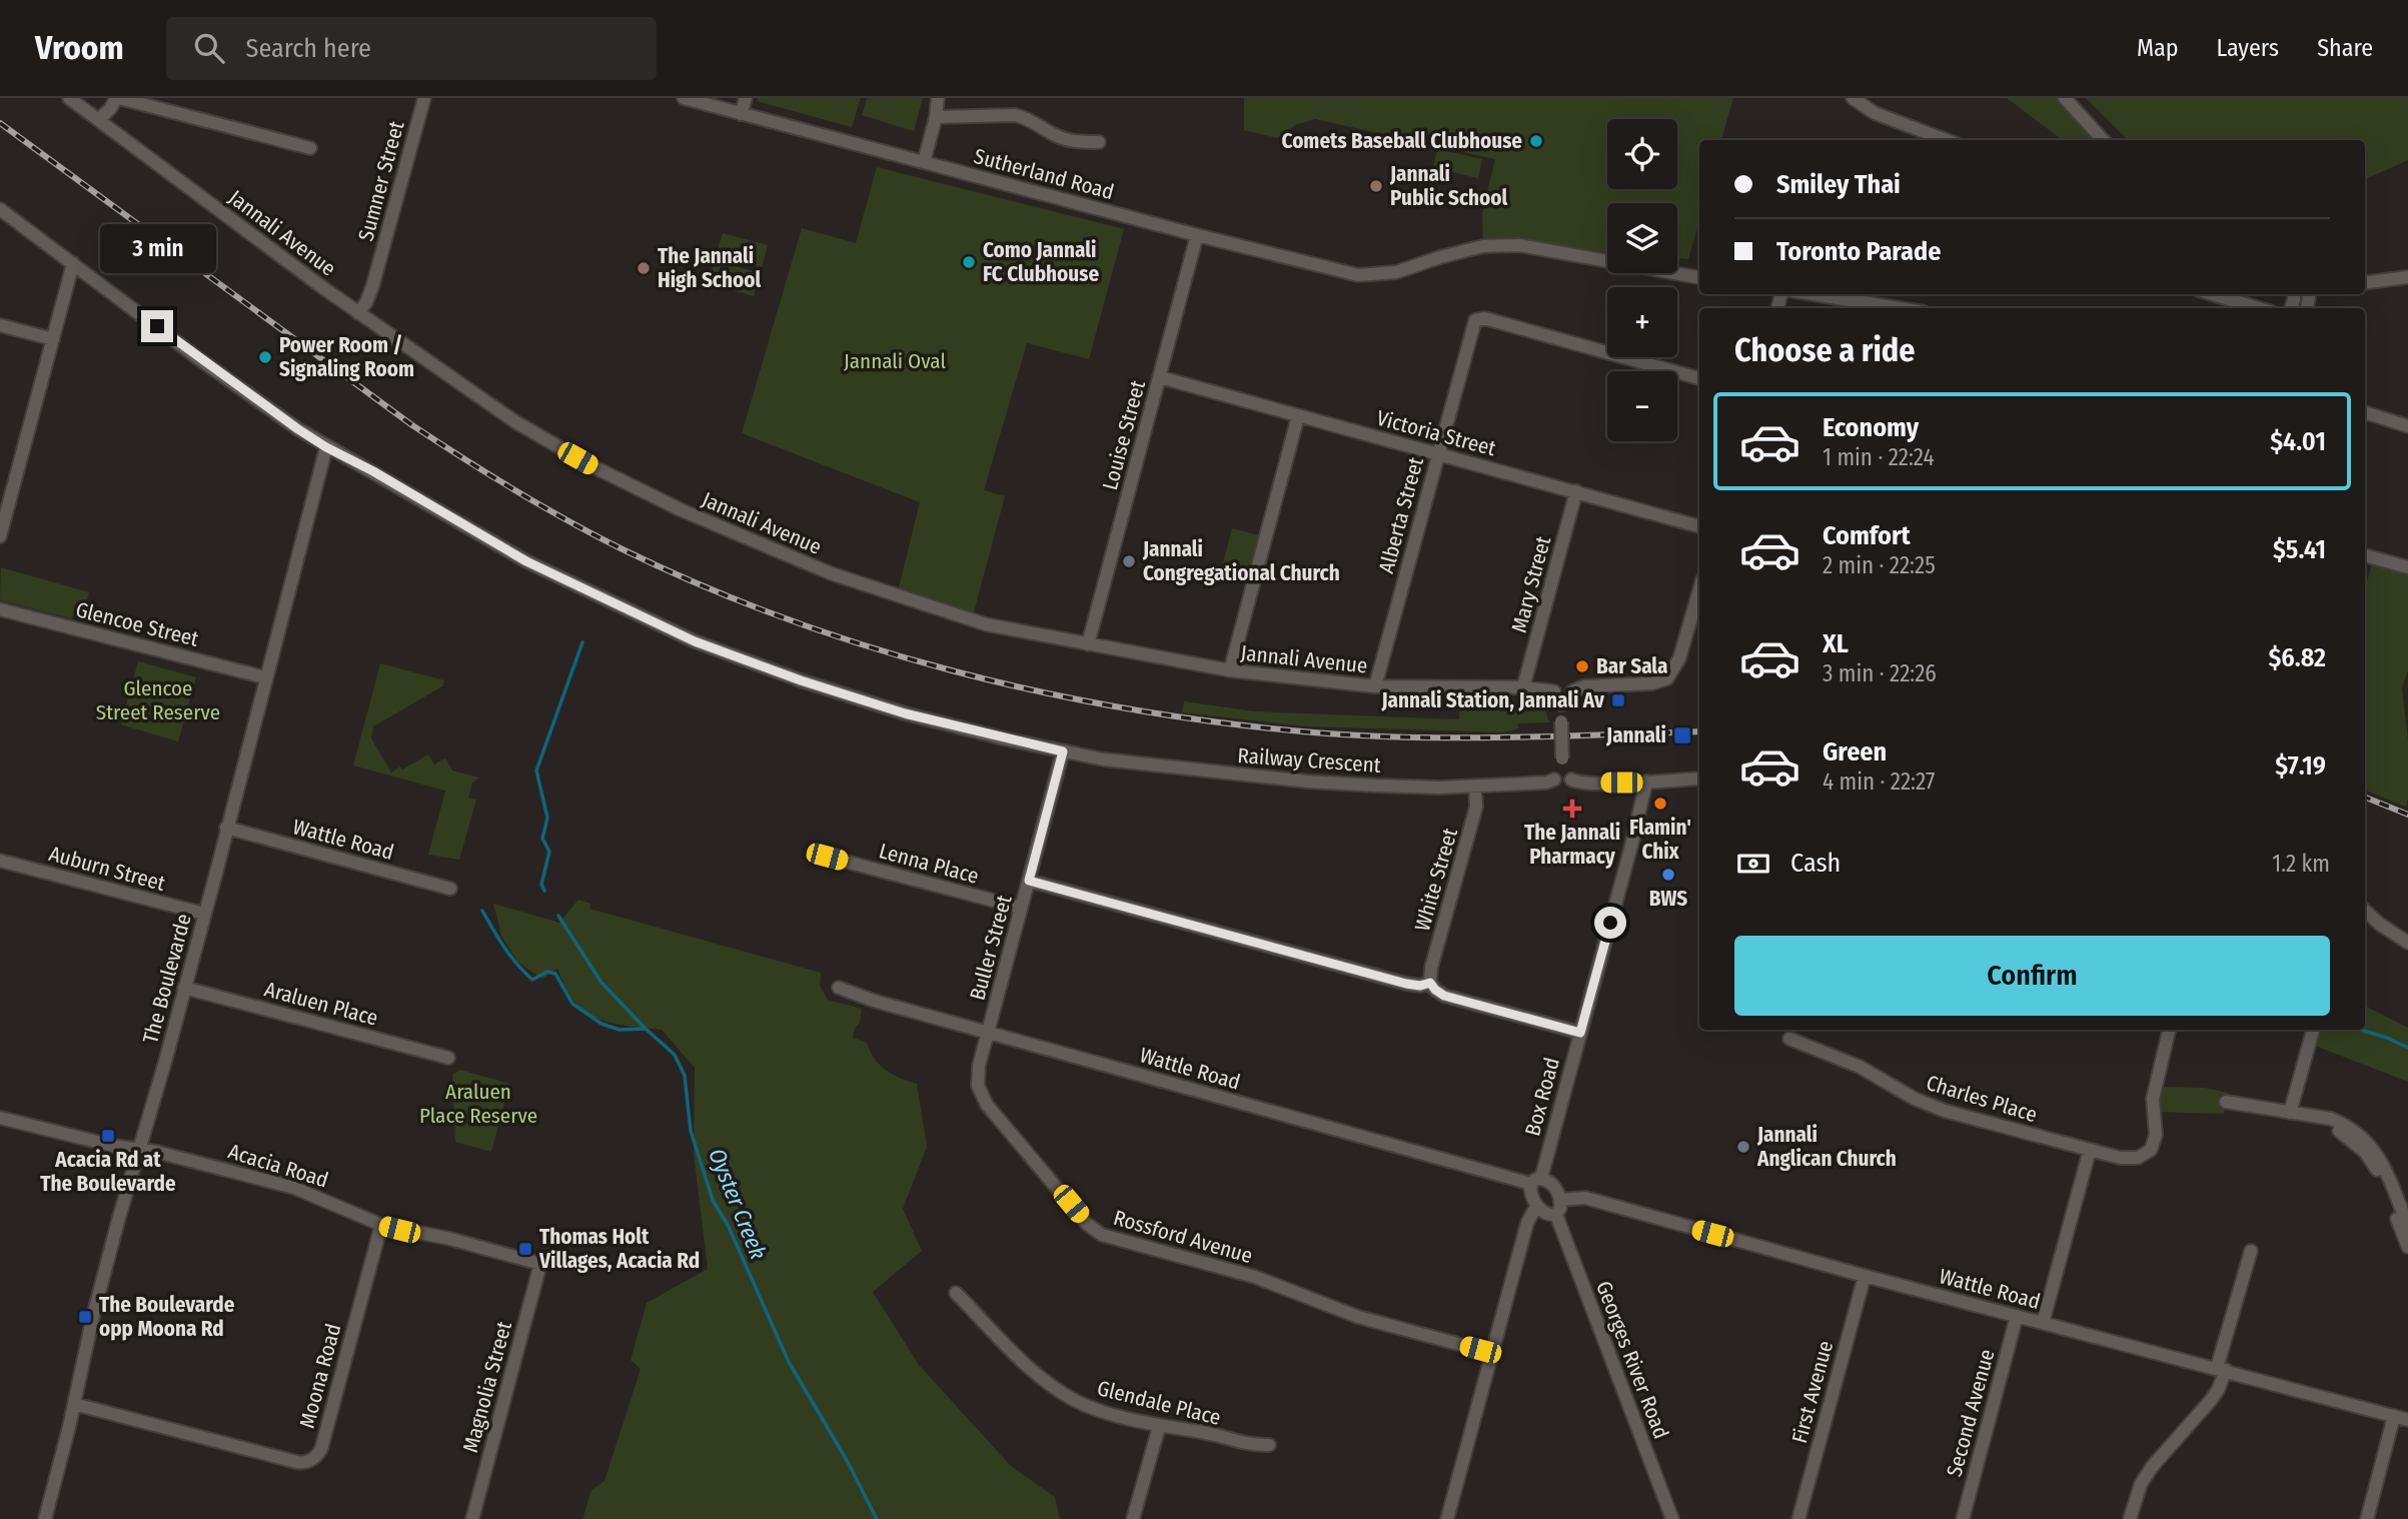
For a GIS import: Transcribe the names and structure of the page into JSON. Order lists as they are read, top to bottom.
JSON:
{
  "streets": {
    "street": [
      "Sutherland Road",
      "Sumner Street",
      "Jannali Avenue",
      "Victoria Street",
      "Louise Street",
      "Alberta Street",
      "Mary Street",
      "Glencoe Street",
      "Railway Crescent",
      "Wattle Road",
      "Lenna Place",
      "Auburn Street",
      "White Street",
      "Buller Street",
      "The Boulevarde",
      "Araluen Place",
      "Box Road",
      "Charles Place",
      "Acacia Road",
      "Rossford Avenue",
      "Georges River Road",
      "Moona Road",
      "Magnolia Street",
      "First Avenue",
      "Glendale Place",
      "Second Avenue"
    ]
  },
  "crossings": [
    ["Sutherland Road", "Louise Street"],
    ["Sumner Street", "Jannali Avenue"],
    ["Jannali Avenue", "Louise Street"],
    ["Jannali Avenue", "Alberta Street"],
    ["Jannali Avenue", "Mary Street"],
    ["Victoria Street", "Louise Street"],
    ["Victoria Street", "Alberta Street"],
    ["Victoria Street", "Mary Street"],
    ["Glencoe Street", "The Boulevarde"],
    ["Railway Crescent", "White Street"],
    ["Railway Crescent", "Buller Street"],
    ["Railway Crescent", "The Boulevarde"],
    ["Railway Crescent", "Box Road"],
    ["Wattle Road", "Buller Street"],
    ["Wattle Road", "The Boulevarde"],
    ["Wattle Road", "Box Road"],
    ["Wattle Road", "Rossford Avenue"],
    ["Wattle Road", "Georges River Road"],
    ["Wattle Road", "First Avenue"],
    ["Wattle Road", "Second Avenue"],
    ["Lenna Place", "Buller Street"],
    ["Auburn Street", "The Boulevarde"],
    ["Buller Street", "Rossford Avenue"],
    ["The Boulevarde", "Araluen Place"],
    ["The Boulevarde", "Acacia Road"],
    ["The Boulevarde", "Moona Road"],
    ["Box Road", "Georges River Road"],
    ["Acacia Road", "Moona Road"],
    ["Acacia Road", "Magnolia Street"]
  ],
  "water": ["Oyster Creek"],
  "parks": ["Jannali Oval", "Glencoe Street Reserve", "Araluen Place Reserve"],
  "places": {
    "other": [
      "Comets Baseball Clubhouse",
      "Jannali Public School",
      "Como Jannali FC Clubhouse",
      "The Jannali High School",
      "Power Room / Signaling Room",
      "Jannali Congregational Church",
      "Bar Sala",
      "Flamin' Chix",
      "BWS",
      "Jannali Anglican Church"
    ],
    "transit": [
      "Jannali Station, Jannali Av",
      "Jannali",
      "Acacia Rd at The Boulevarde",
      "Thomas Holt Villages, Acacia Rd",
      "The Boulevarde opp Moona Rd"
    ],
    "health": ["The Jannali Pharmacy"]
  },
  "page": {
    "header": "Vroom",
    "search": "Search here",
    "nav": ["Map", "Layers", "Share"],
    "map_buttons": ["+", "−"],
    "banner": ["Smiley Thai", "Toronto Parade"],
    "bubble": "3 min",
    "heading": "Choose a ride",
    "list": [
      {
        "name": "Economy",
        "note": "1 min · 22:24",
        "value": "$4.01"
      },
      {
        "name": "Comfort",
        "note": "2 min · 22:25",
        "value": "$5.41"
      },
      {
        "name": "XL",
        "note": "3 min · 22:26",
        "value": "$6.82"
      },
      {
        "name": "Green",
        "note": "4 min · 22:27",
        "value": "$7.19"
      }
    ],
    "pay": ["Cash", "1.2 km"],
    "buttons": "Confirm"
  }
}
